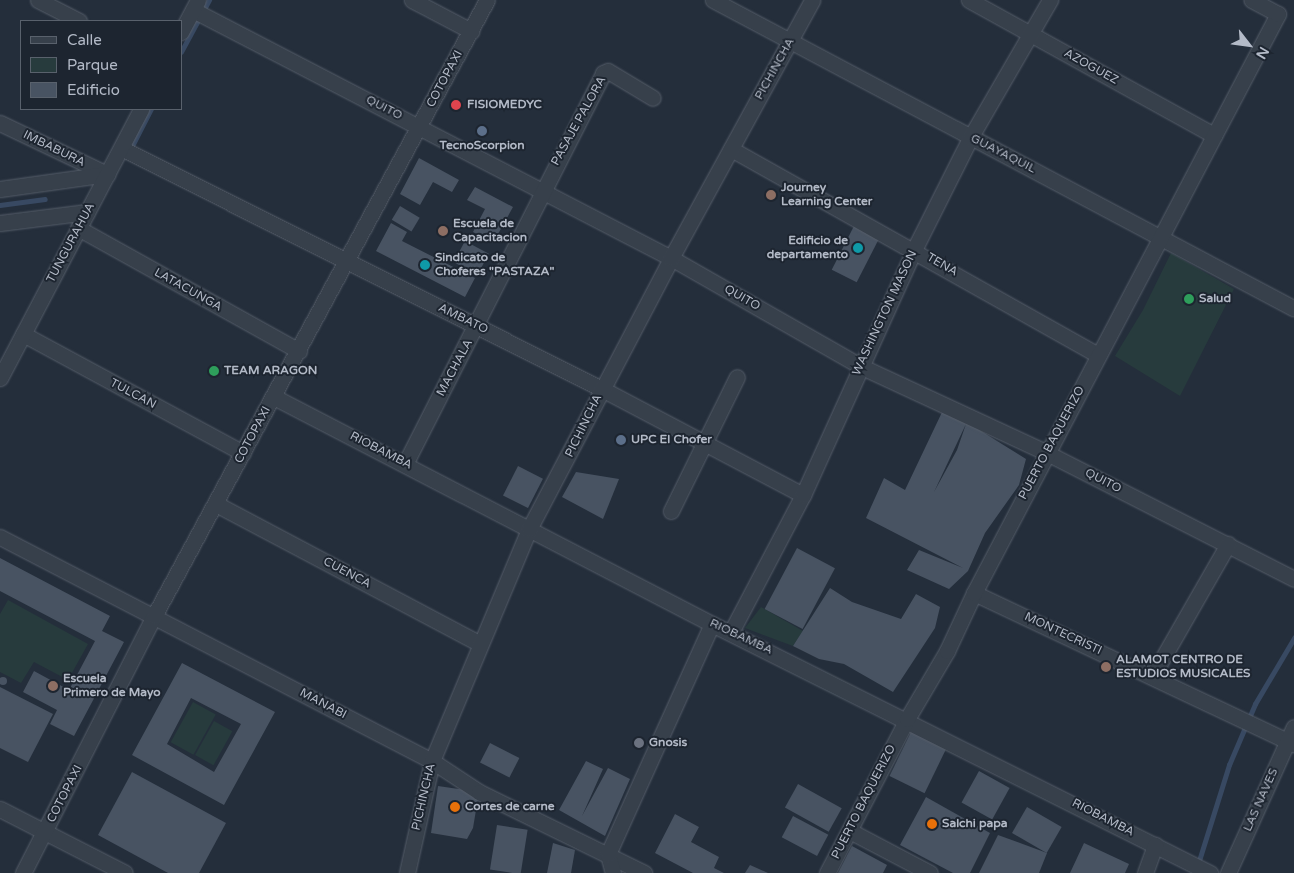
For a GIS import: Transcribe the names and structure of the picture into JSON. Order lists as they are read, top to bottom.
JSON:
{
  "streets": {
    "street": [
      "AZOGUEZ",
      "PICHINCHA",
      "COTOPAXI",
      "QUITO",
      "PASAJE PALORA",
      "IMBABURA",
      "GUAYAQUIL",
      "TUNGURAHUA",
      "TENA",
      "LATACUNGA",
      "WASHINGTON MASON",
      "AMBATO",
      "MACHALA",
      "TULCAN",
      "PUERTO BAQUERIZO",
      "RIOBAMBA",
      "CUENCA",
      "MONTECRISTI",
      "MANABI",
      "LAS NAVES"
    ]
  },
  "crossings": [
    ["AZOGUEZ", "WASHINGTON MASON"],
    ["AZOGUEZ", "PUERTO BAQUERIZO"],
    ["PICHINCHA", "QUITO"],
    ["PICHINCHA", "GUAYAQUIL"],
    ["PICHINCHA", "TENA"],
    ["PICHINCHA", "AMBATO"],
    ["PICHINCHA", "RIOBAMBA"],
    ["PICHINCHA", "CUENCA"],
    ["PICHINCHA", "MANABI"],
    ["COTOPAXI", "QUITO"],
    ["COTOPAXI", "LATACUNGA"],
    ["COTOPAXI", "AMBATO"],
    ["COTOPAXI", "TULCAN"],
    ["COTOPAXI", "RIOBAMBA"],
    ["COTOPAXI", "CUENCA"],
    ["COTOPAXI", "MANABI"],
    ["QUITO", "PASAJE PALORA"],
    ["QUITO", "WASHINGTON MASON"],
    ["QUITO", "MACHALA"],
    ["QUITO", "PUERTO BAQUERIZO"],
    ["PASAJE PALORA", "MACHALA"],
    ["IMBABURA", "TUNGURAHUA"],
    ["GUAYAQUIL", "WASHINGTON MASON"],
    ["GUAYAQUIL", "PUERTO BAQUERIZO"],
    ["TUNGURAHUA", "LATACUNGA"],
    ["TUNGURAHUA", "AMBATO"],
    ["TUNGURAHUA", "TULCAN"],
    ["TENA", "WASHINGTON MASON"],
    ["TENA", "PUERTO BAQUERIZO"],
    ["WASHINGTON MASON", "AMBATO"],
    ["WASHINGTON MASON", "RIOBAMBA"],
    ["AMBATO", "MACHALA"],
    ["MACHALA", "RIOBAMBA"],
    ["PUERTO BAQUERIZO", "RIOBAMBA"],
    ["PUERTO BAQUERIZO", "MONTECRISTI"],
    ["MONTECRISTI", "LAS NAVES"]
  ],
  "places": [
    "FISIOMEDYC",
    "TecnoScorpion",
    "Journey Learning Center",
    "Escuela de Capacitacion",
    "Edificio de departamento",
    "Sindicato de Choferes \"PASTAZA\"",
    "Salud",
    "TEAM ARAGON",
    "UPC El Chofer",
    "ALAMOT CENTRO DE ESTUDIOS MUSICALES",
    "Escuela Primero de Mayo",
    "Gnosis",
    "Cortes de carne",
    "Salchi papa"
  ],
  "legend": ["Calle", "Parque", "Edificio"],
  "north": "bottom right"
}
